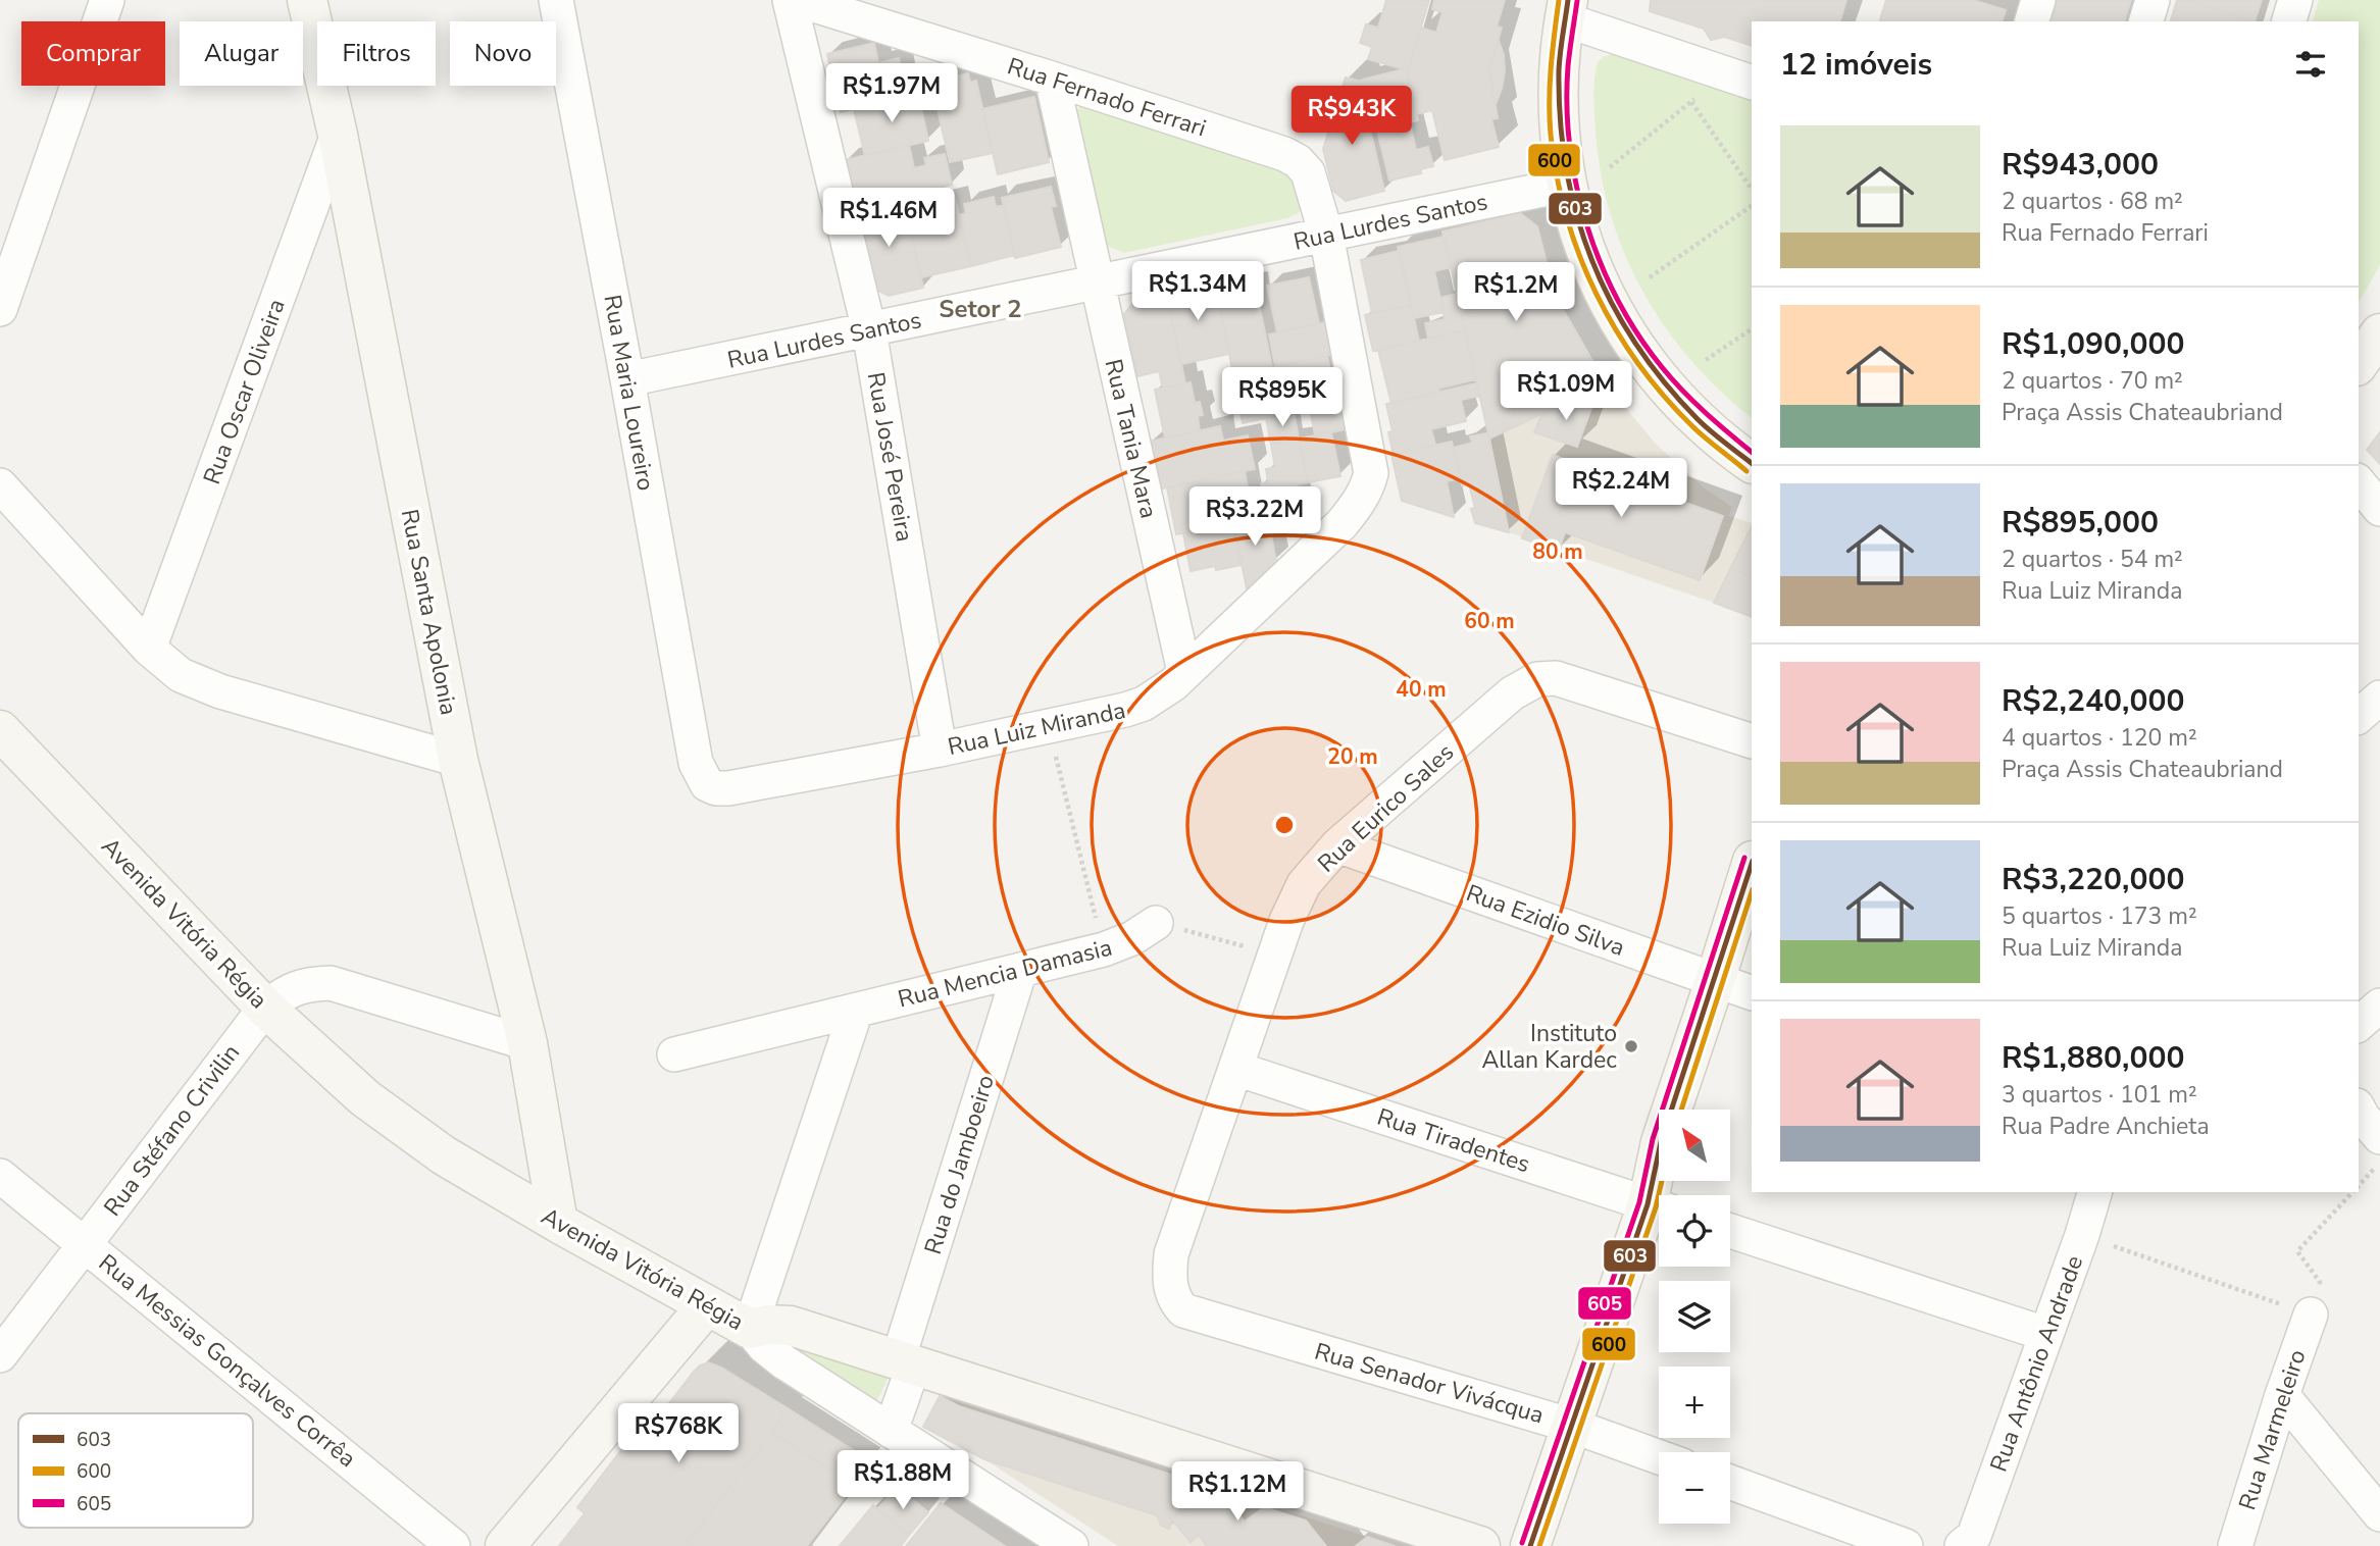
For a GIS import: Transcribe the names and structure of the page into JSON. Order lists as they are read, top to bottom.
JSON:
{
  "streets": {
    "street": [
      "Rua Fernado Ferrari",
      "Rua Lurdes Santos",
      "Rua Oscar Oliveira",
      "Rua Maria Loureiro",
      "Rua Tania Mara",
      "Rua José Pereira",
      "Rua Santa Apolonia",
      "Rua Luiz Miranda",
      "Rua Eurico Sales",
      "Rua Ezidio Silva",
      "Avenida Vitória Régia",
      "Rua Mencia Damasia",
      "Rua Stéfano Crivilin",
      "Rua Tiradentes",
      "Rua do Jamboeiro",
      "Rua Messias Gonçalves Corrêa",
      "Rua Antônio Andrade",
      "Rua Senador Vivácqua",
      "Rua Marmeleiro"
    ]
  },
  "crossings": [
    ["Rua Fernado Ferrari", "Rua Lurdes Santos"],
    ["Rua Fernado Ferrari", "Rua Tania Mara"],
    ["Rua Fernado Ferrari", "Rua Luiz Miranda"],
    ["Rua Lurdes Santos", "Rua Maria Loureiro"],
    ["Rua Lurdes Santos", "Rua Tania Mara"],
    ["Rua Lurdes Santos", "Rua José Pereira"],
    ["Rua Lurdes Santos", "Rua Luiz Miranda"],
    ["Rua Oscar Oliveira", "Rua Santa Apolonia"],
    ["Rua Maria Loureiro", "Rua Luiz Miranda"],
    ["Rua Tania Mara", "Rua Luiz Miranda"],
    ["Rua José Pereira", "Rua Luiz Miranda"],
    ["Rua Santa Apolonia", "Avenida Vitória Régia"],
    ["Rua Santa Apolonia", "Rua Stéfano Crivilin"],
    ["Rua Eurico Sales", "Rua Ezidio Silva"],
    ["Rua Eurico Sales", "Rua Tiradentes"],
    ["Rua Eurico Sales", "Rua Senador Vivácqua"],
    ["Avenida Vitória Régia", "Rua Stéfano Crivilin"],
    ["Avenida Vitória Régia", "Rua do Jamboeiro"],
    ["Rua Mencia Damasia", "Rua do Jamboeiro"],
    ["Rua Stéfano Crivilin", "Rua Messias Gonçalves Corrêa"]
  ],
  "districts": ["Setor 2"],
  "places": ["Instituto Allan Kardec"],
  "lines": ["transit line 603", "transit line 600", "transit line 605"],
  "legend": ["603", "600", "605"],
  "north": "top left",
  "page": {
    "chip": [
      "Comprar",
      "Alugar",
      "Filtros",
      "Novo"
    ],
    "heading": "12 imóveis",
    "price": [
      "R$1.97M",
      "R$943K",
      "R$1.46M",
      "R$1.34M",
      "R$1.2M",
      "R$1.09M",
      "R$895K",
      "R$2.24M",
      "R$3.22M",
      "R$768K",
      "R$1.88M",
      "R$1.12M"
    ],
    "list": [
      {
        "name": "R$943,000",
        "note": "2 quartos · 68 m² · Rua Fernado Ferrari"
      },
      {
        "name": "R$1,090,000",
        "note": "2 quartos · 70 m² · Praça Assis Chateaubriand"
      },
      {
        "name": "R$895,000",
        "note": "2 quartos · 54 m² · Rua Luiz Miranda"
      },
      {
        "name": "R$2,240,000",
        "note": "4 quartos · 120 m² · Praça Assis Chateaubriand"
      },
      {
        "name": "R$3,220,000",
        "note": "5 quartos · 173 m² · Rua Luiz Miranda"
      },
      {
        "name": "R$1,880,000",
        "note": "3 quartos · 101 m² · Rua Padre Anchieta"
      }
    ],
    "map_buttons": ["+", "−"]
  },
  "rings": [
    "80 m",
    "60 m",
    "40 m",
    "20 m"
  ]
}
